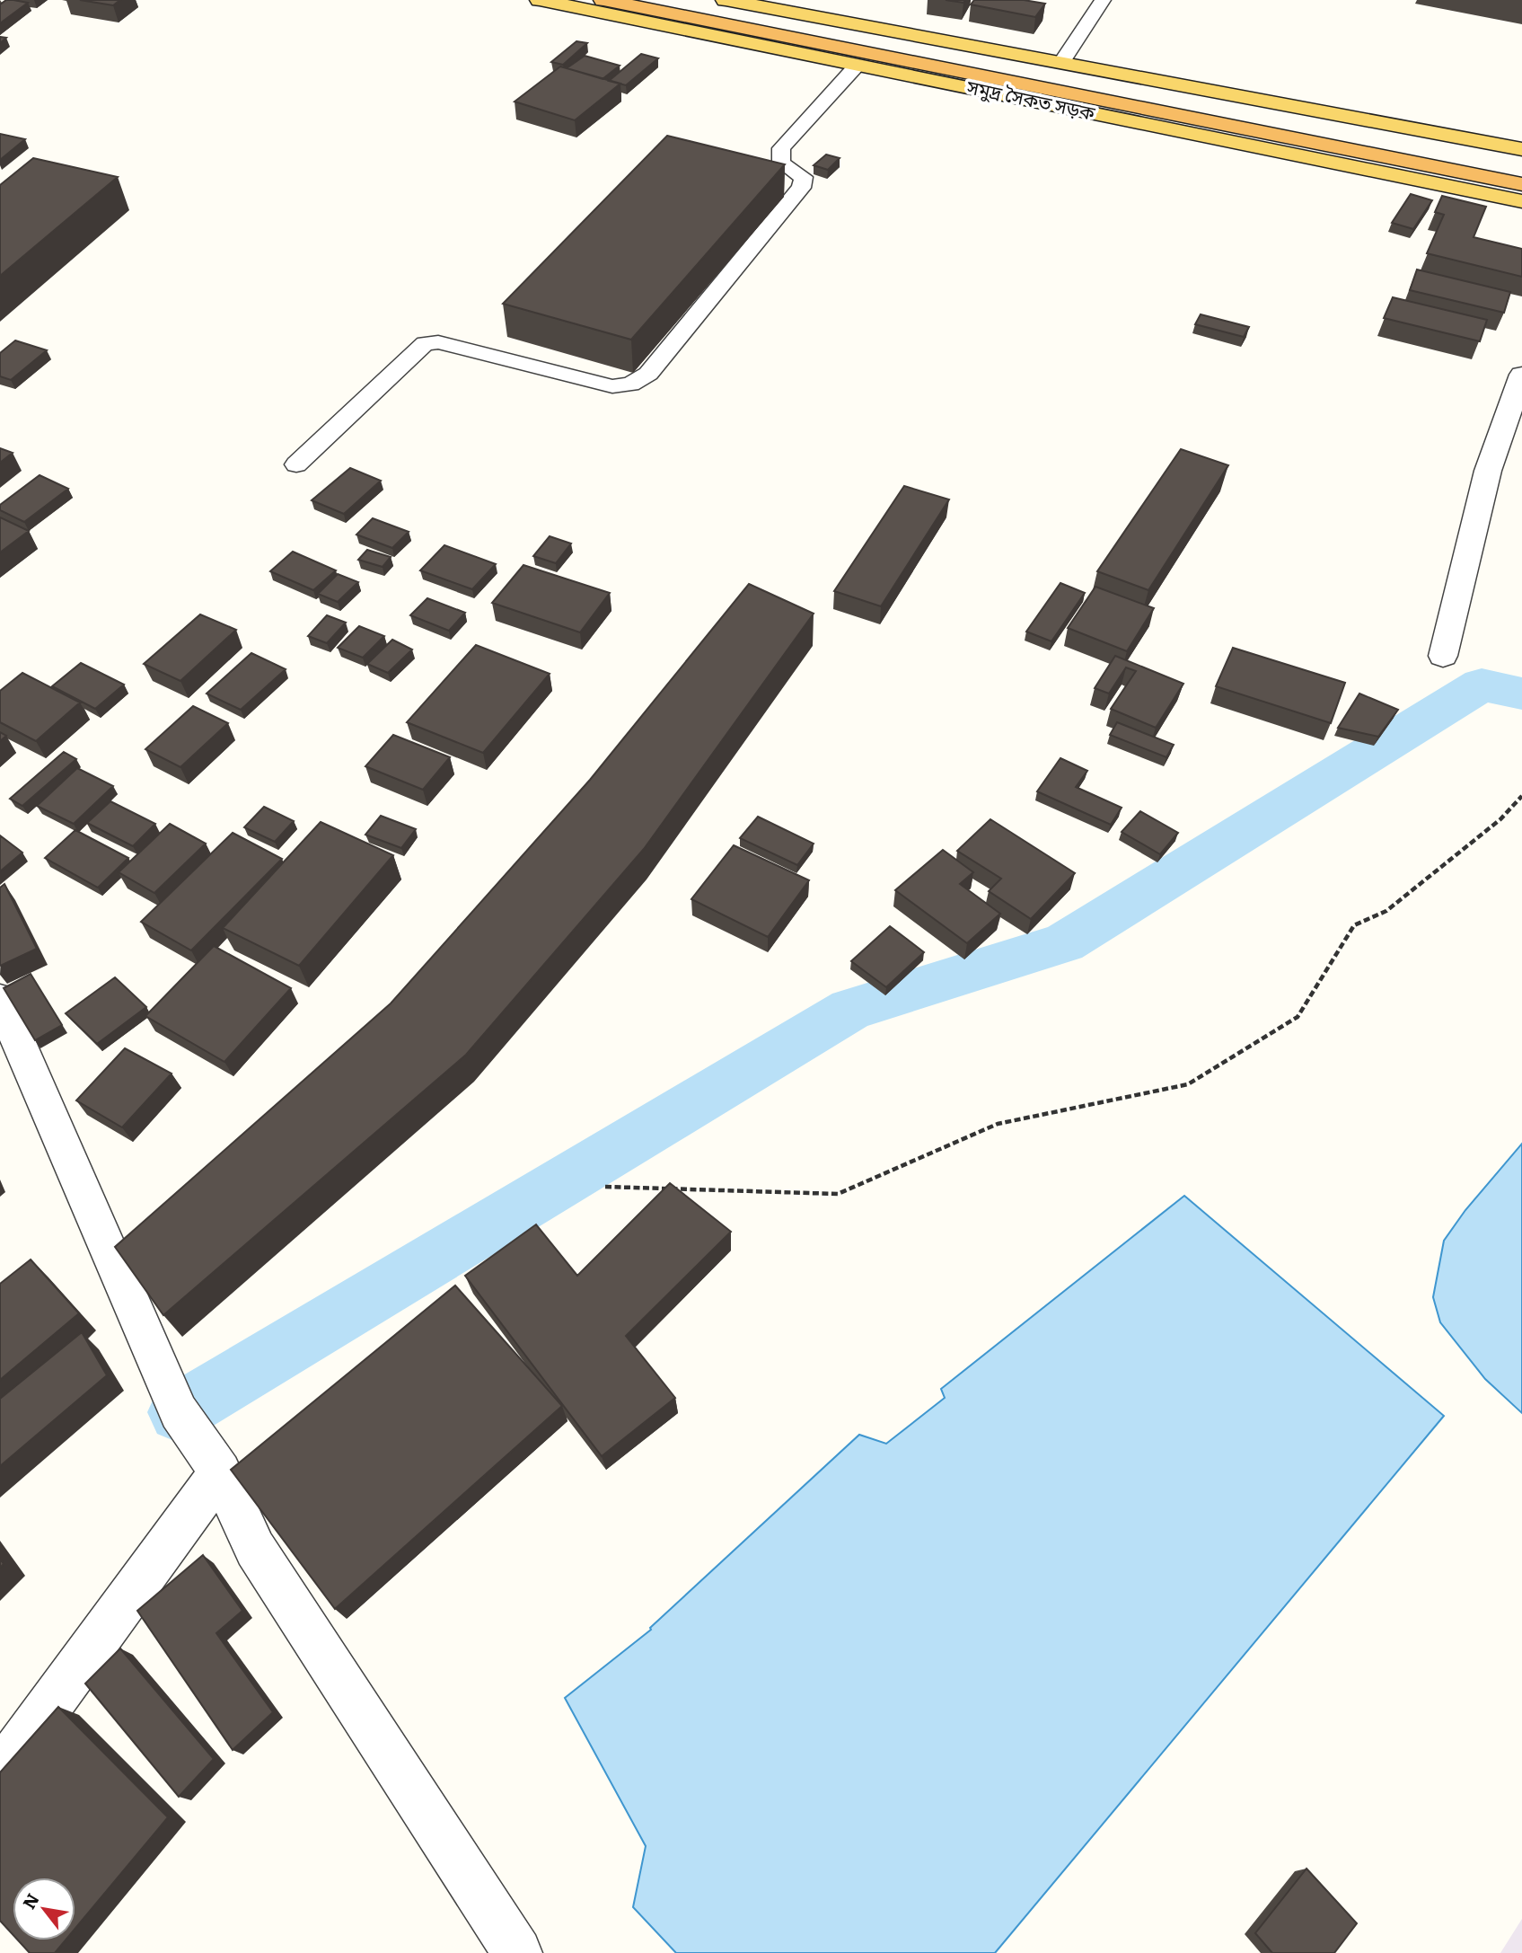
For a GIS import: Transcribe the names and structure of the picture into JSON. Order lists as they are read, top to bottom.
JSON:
{
  "streets": {
    "main road": ["সমুদ্র সৈকত সড়ক"]
  },
  "north": "top left"
}
